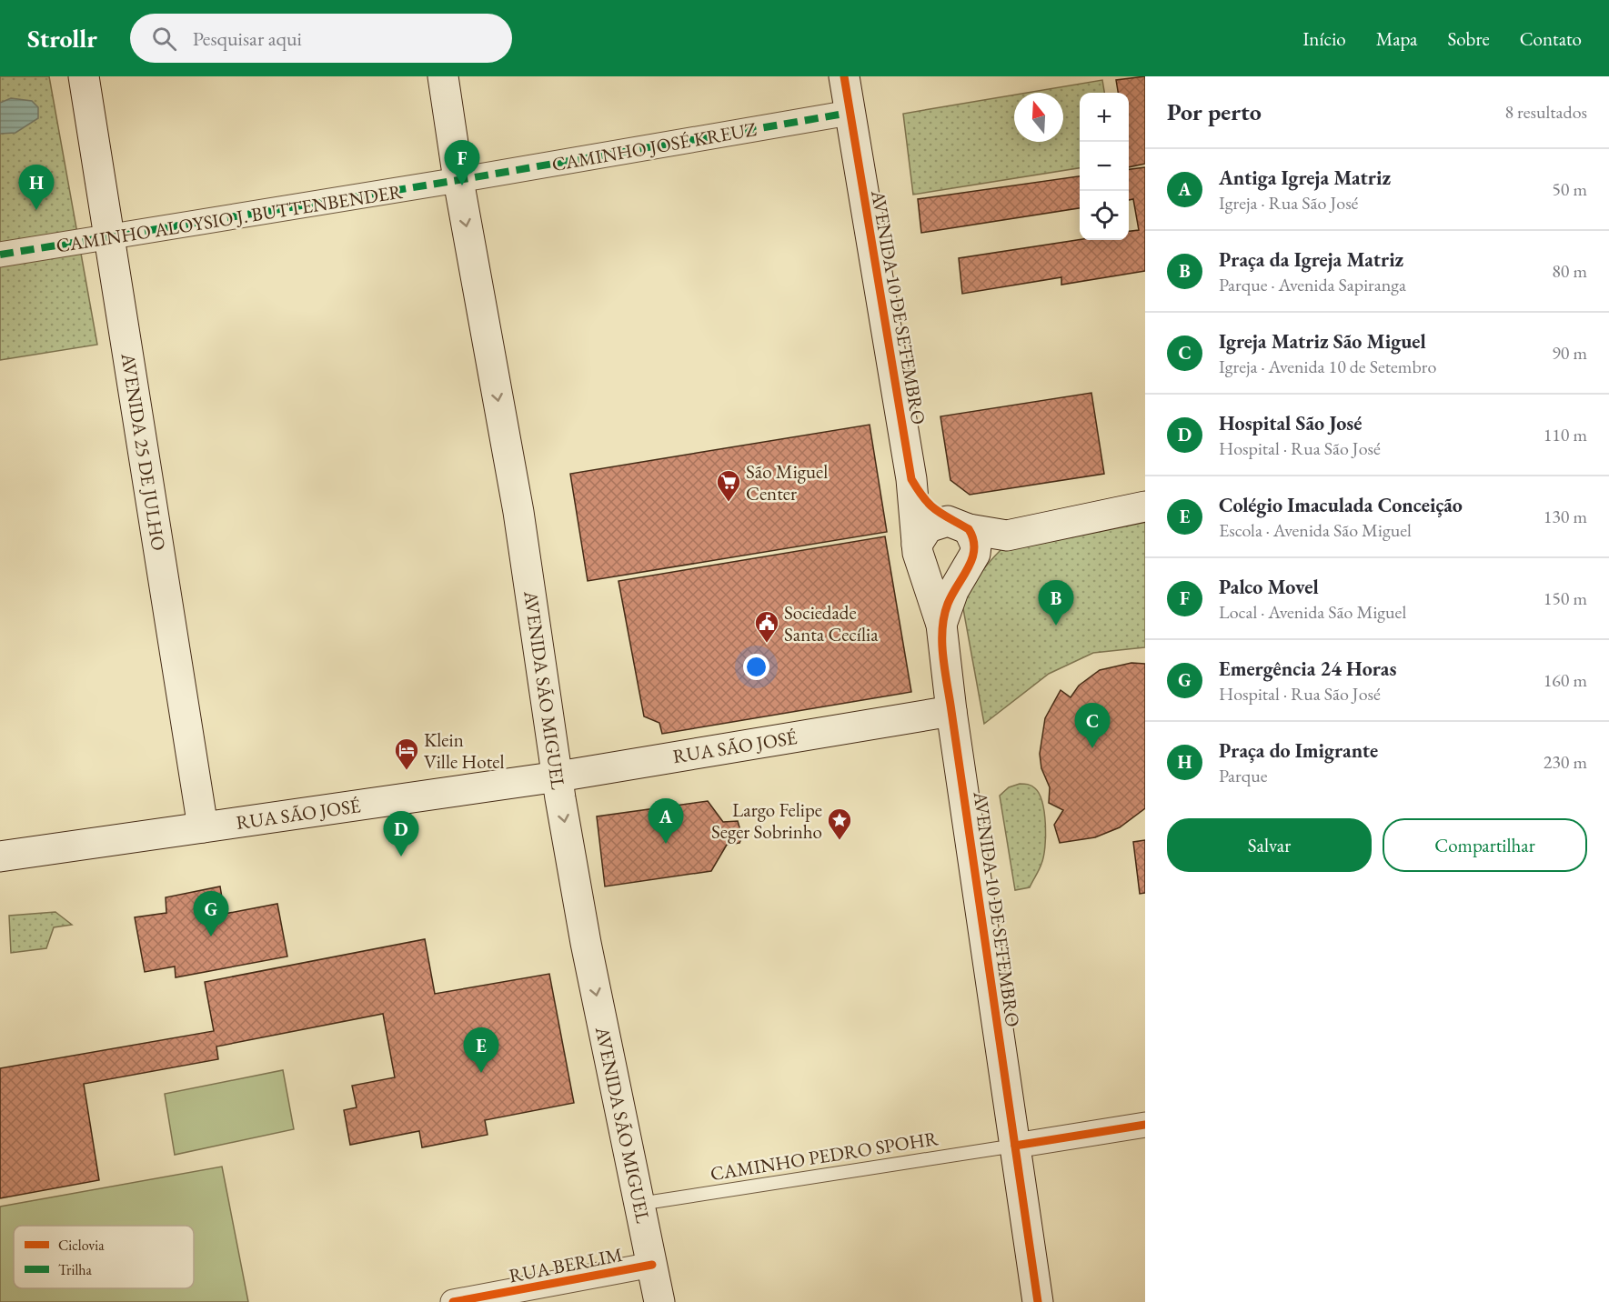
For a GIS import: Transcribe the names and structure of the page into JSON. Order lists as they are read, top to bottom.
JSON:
{
  "streets": {
    "main road": [
      "AVENIDA 10 DE SETEMBRO",
      "AVENIDA 25 DE JULHO",
      "AVENIDA SÃO MIGUEL",
      "RUA SÃO JOSÉ"
    ],
    "street": ["CAMINHO JOSÉ KREUZ", "CAMINHO ALOYSIO J. BUTTENBENDER", "RUA BERLIM"],
    "lane": ["CAMINHO PEDRO SPOHR"]
  },
  "crossings": [
    ["CAMINHO JOSÉ KREUZ", "CAMINHO ALOYSIO J. BUTTENBENDER"],
    ["CAMINHO JOSÉ KREUZ", "AVENIDA 10 DE SETEMBRO"],
    ["CAMINHO JOSÉ KREUZ", "AVENIDA SÃO MIGUEL"],
    ["CAMINHO ALOYSIO J. BUTTENBENDER", "AVENIDA 25 DE JULHO"],
    ["CAMINHO ALOYSIO J. BUTTENBENDER", "AVENIDA SÃO MIGUEL"],
    ["AVENIDA 10 DE SETEMBRO", "RUA SÃO JOSÉ"],
    ["AVENIDA 10 DE SETEMBRO", "CAMINHO PEDRO SPOHR"],
    ["AVENIDA 25 DE JULHO", "RUA SÃO JOSÉ"],
    ["AVENIDA SÃO MIGUEL", "RUA SÃO JOSÉ"],
    ["AVENIDA SÃO MIGUEL", "CAMINHO PEDRO SPOHR"],
    ["AVENIDA SÃO MIGUEL", "RUA BERLIM"]
  ],
  "one_way": ["AVENIDA SÃO MIGUEL"],
  "places": {
    "supermarket": ["São Miguel Center"],
    "public building": ["Sociedade Santa Cecília"],
    "hotel": ["Klein Ville Hotel"],
    "place": ["Largo Felipe Seger Sobrinho"]
  },
  "legend": ["Ciclovia", "Trilha"],
  "north": "top",
  "page": {
    "header": "Strollr",
    "search": "Pesquisar aqui",
    "nav": [
      "Início",
      "Mapa",
      "Sobre",
      "Contato"
    ],
    "heading": ["Por perto", "8 resultados"],
    "map_buttons": ["+", "−"],
    "pins": [
      "F",
      "H",
      "B",
      "C",
      "A",
      "D",
      "G",
      "E"
    ],
    "list": [
      {
        "mark": "A",
        "name": "Antiga Igreja Matriz",
        "note": "Igreja · Rua São José",
        "value": "50 m"
      },
      {
        "mark": "B",
        "name": "Praça da Igreja Matriz",
        "note": "Parque · Avenida Sapiranga",
        "value": "80 m"
      },
      {
        "mark": "C",
        "name": "Igreja Matriz São Miguel",
        "note": "Igreja · Avenida 10 de Setembro",
        "value": "90 m"
      },
      {
        "mark": "D",
        "name": "Hospital São José",
        "note": "Hospital · Rua São José",
        "value": "110 m"
      },
      {
        "mark": "E",
        "name": "Colégio Imaculada Conceição",
        "note": "Escola · Avenida São Miguel",
        "value": "130 m"
      },
      {
        "mark": "F",
        "name": "Palco Movel",
        "note": "Local · Avenida São Miguel",
        "value": "150 m"
      },
      {
        "mark": "G",
        "name": "Emergência 24 Horas",
        "note": "Hospital · Rua São José",
        "value": "160 m"
      },
      {
        "mark": "H",
        "name": "Praça do Imigrante",
        "note": "Parque",
        "value": "230 m"
      }
    ],
    "buttons": ["Salvar", "Compartilhar"]
  }
}
